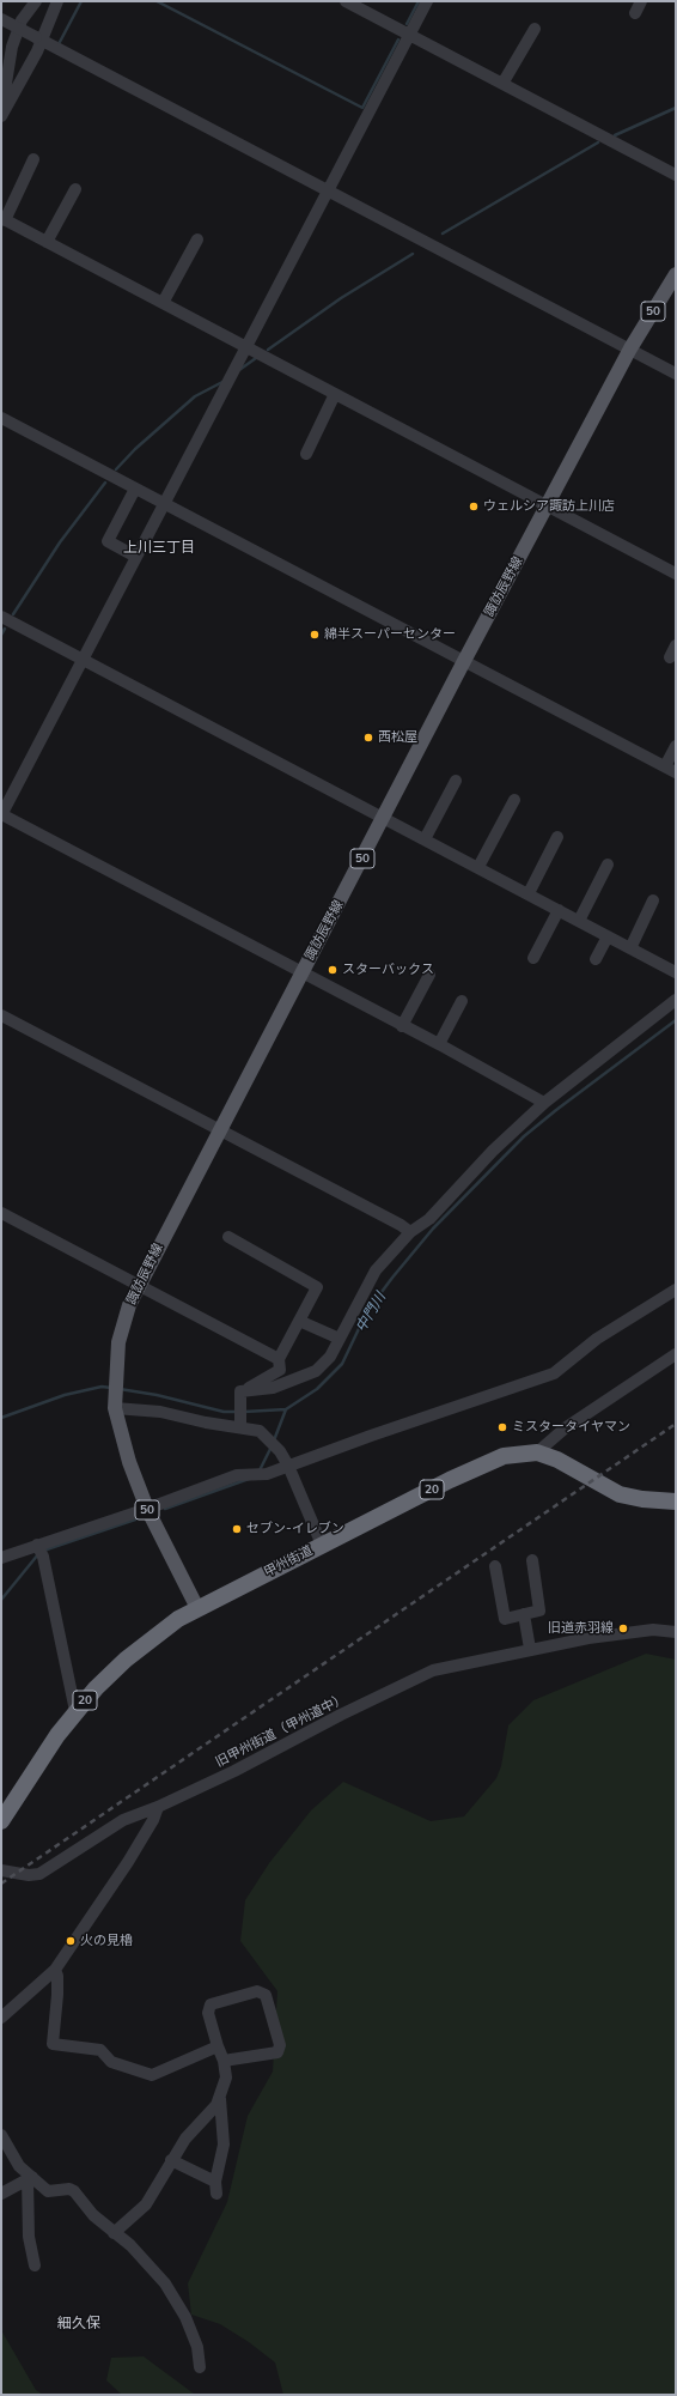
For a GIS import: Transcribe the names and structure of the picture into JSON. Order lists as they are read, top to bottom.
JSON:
{
  "streets": {
    "highway": ["20", "甲州街道"],
    "main road": ["50", "諏訪辰野線"],
    "street": ["旧甲州街道（甲州道中）"]
  },
  "crossings": [
    ["諏訪辰野線", "甲州街道"]
  ],
  "districts": ["上川三丁目", "細久保"],
  "water": ["中門川"],
  "places": [
    "ウェルシア諏訪上川店",
    "綿半スーパーセンター",
    "西松屋",
    "スターバックス",
    "ミスタータイヤマン",
    "セブン-イレブン",
    "旧道赤羽線",
    "火の見櫓"
  ]
}
